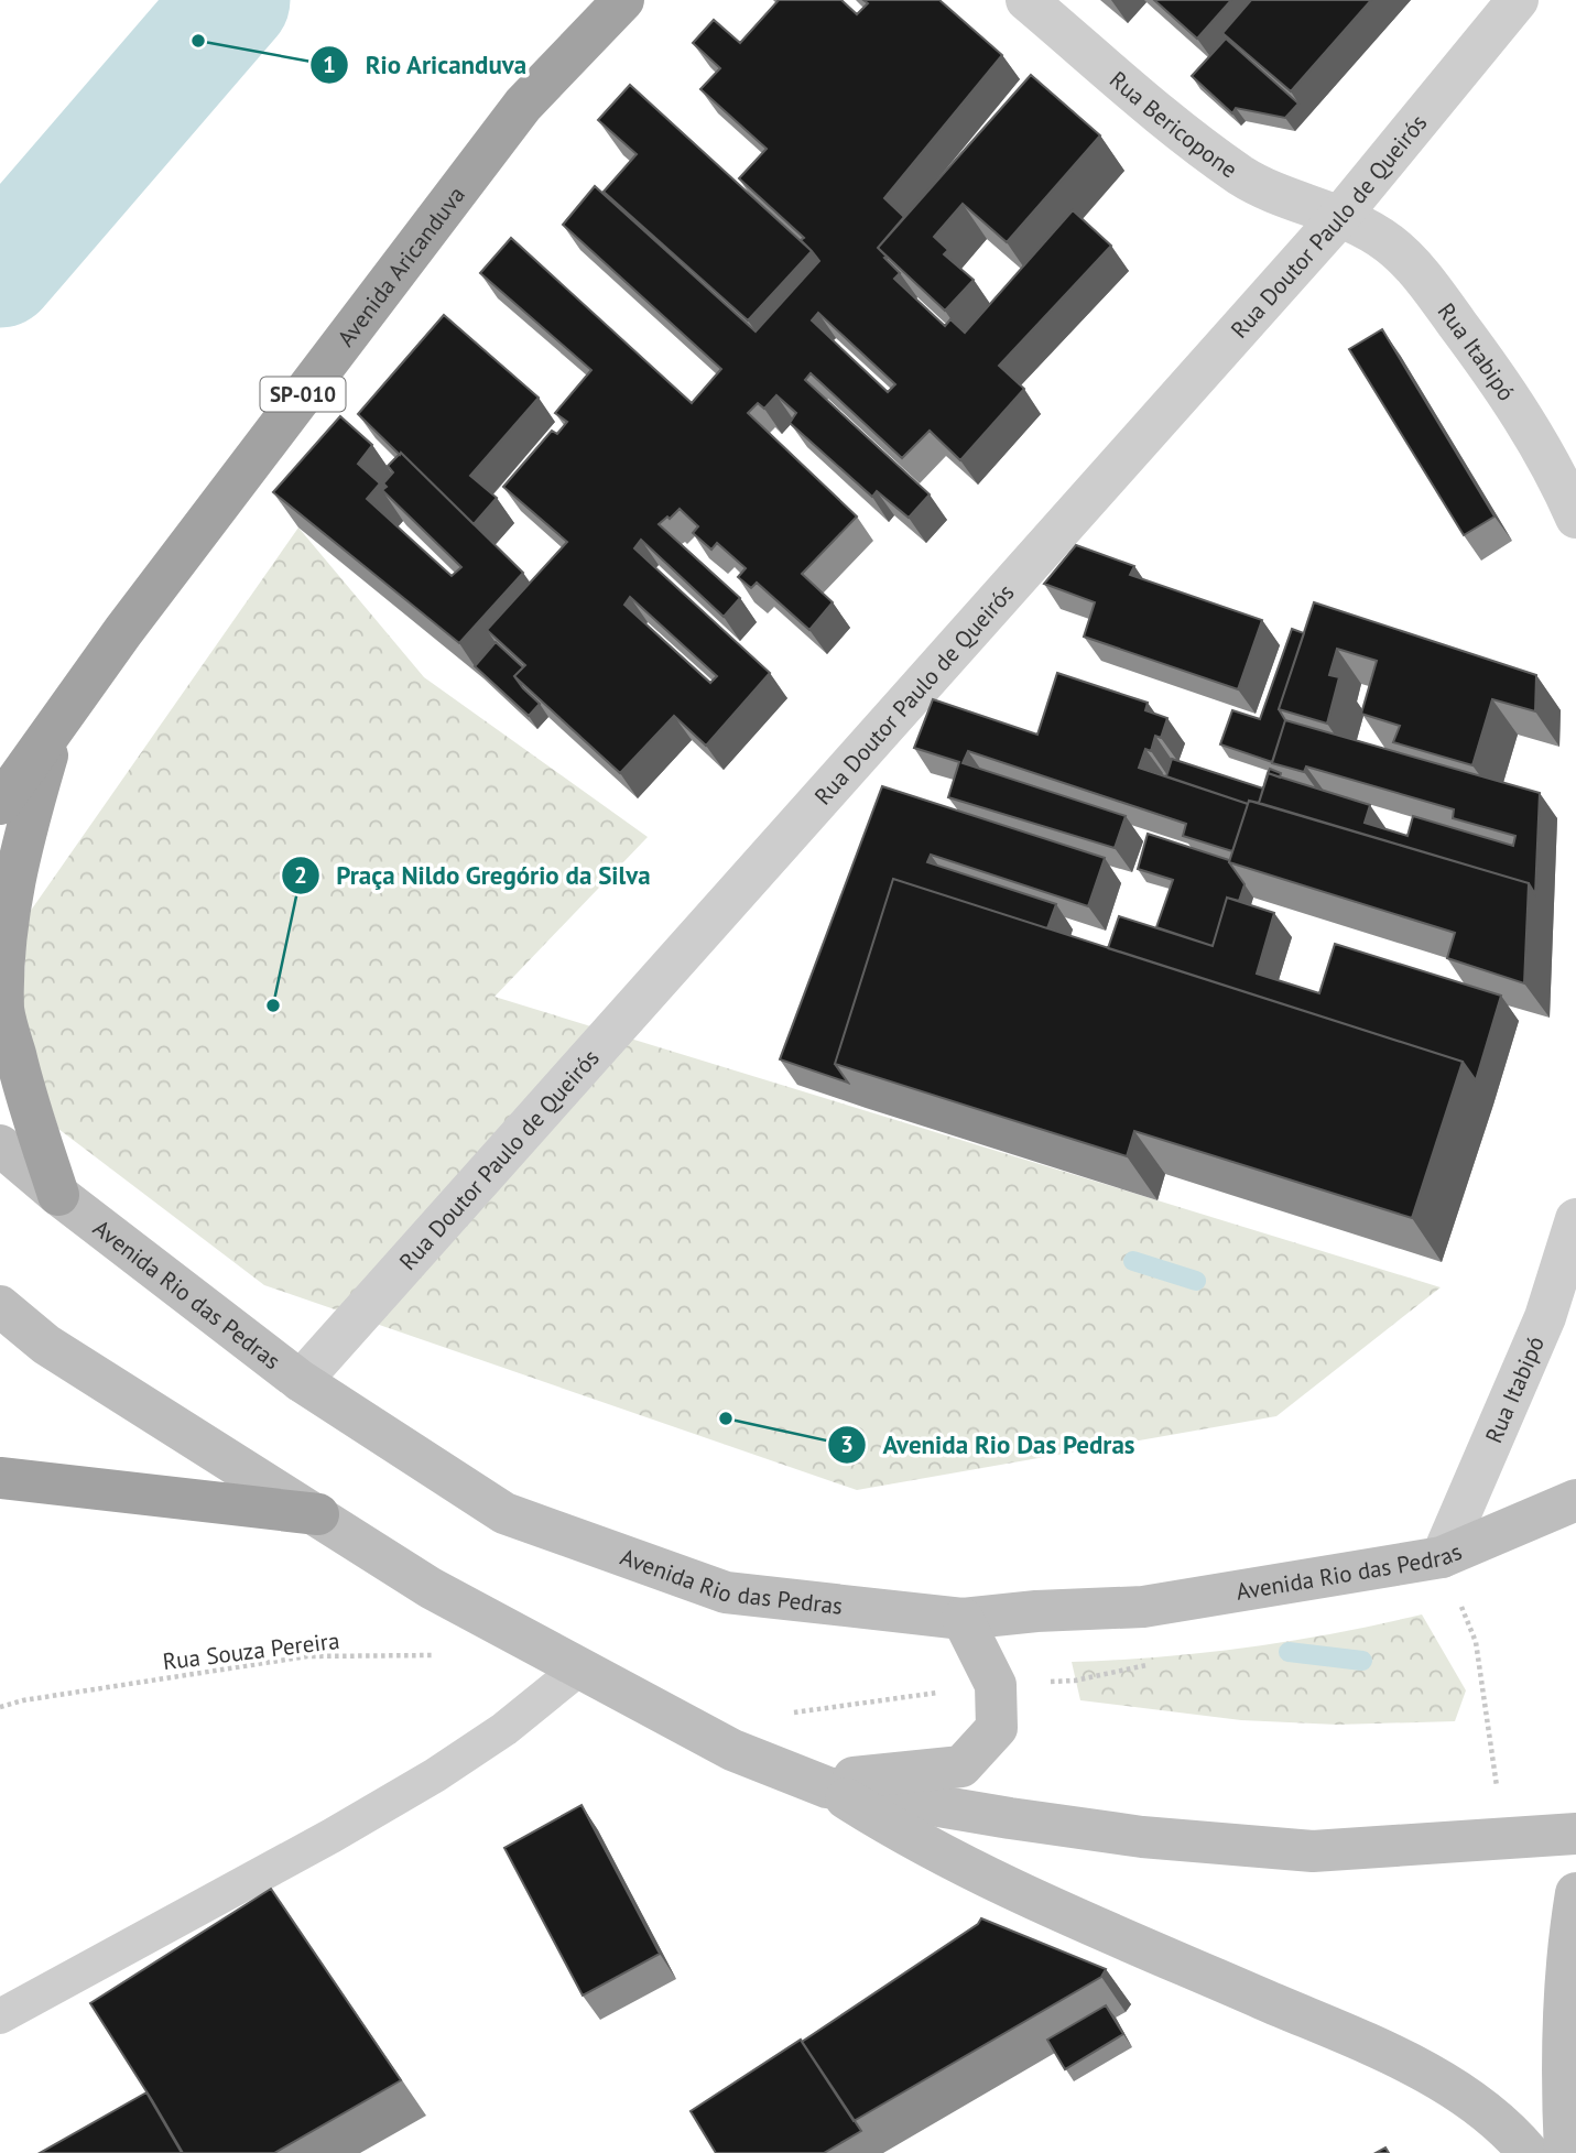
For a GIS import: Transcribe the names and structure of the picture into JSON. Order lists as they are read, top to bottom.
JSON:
{
  "streets": {
    "highway": ["Avenida Aricanduva", "SP-010"],
    "main road": ["Avenida Rio das Pedras"],
    "street": ["Rua Bericopone", "Rua Doutor Paulo de Queirós", "Rua Itabipó"],
    "path": ["Rua Souza Pereira"]
  },
  "crossings": [
    ["Rua Bericopone", "Rua Doutor Paulo de Queirós"],
    ["Rua Bericopone", "Rua Itabipó"],
    ["Rua Doutor Paulo de Queirós", "Rua Itabipó"],
    ["Rua Doutor Paulo de Queirós", "Avenida Rio das Pedras"],
    ["Rua Itabipó", "Avenida Rio das Pedras"]
  ],
  "places": ["Rio Aricanduva", "Praça Nildo Gregório da Silva", "Avenida Rio Das Pedras"]
}
